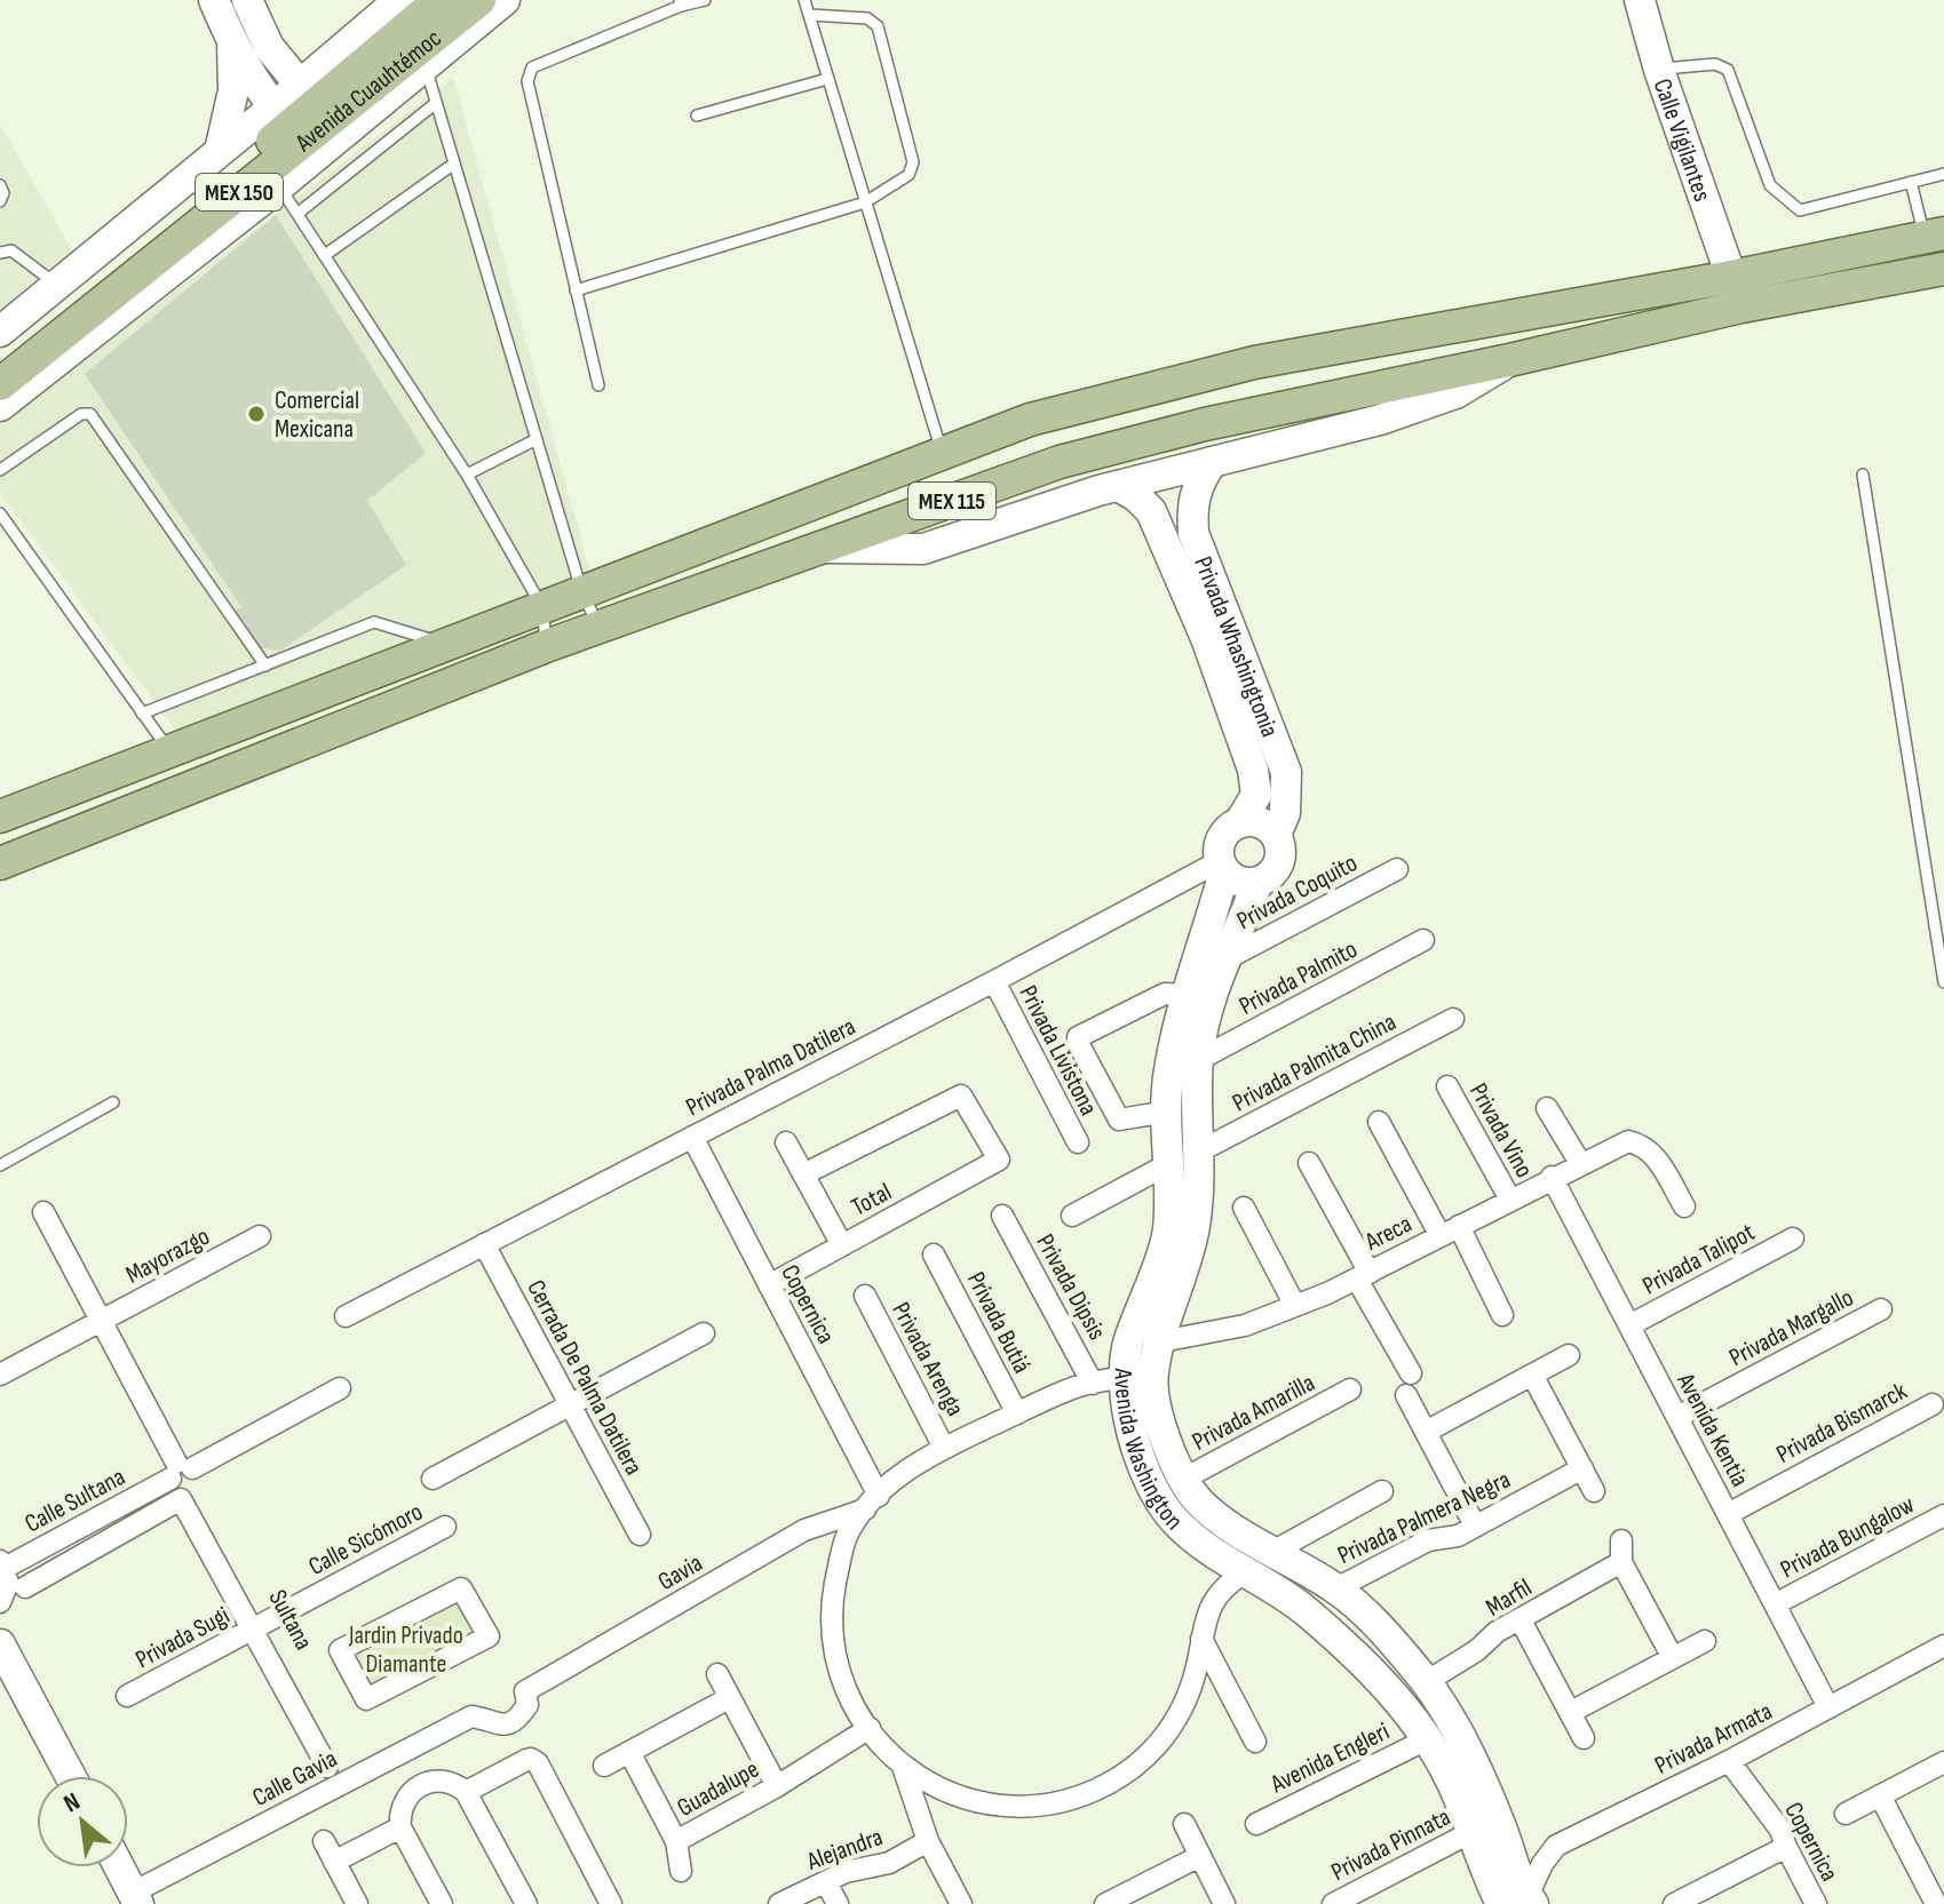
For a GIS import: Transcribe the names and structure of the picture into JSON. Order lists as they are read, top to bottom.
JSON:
{
  "streets": {
    "main road": [
      "Avenida Cuauhtémoc",
      "Calle Vigilantes",
      "MEX 150",
      "MEX 115",
      "Privada Whashingtonia",
      "Avenida Washington"
    ],
    "street": [
      "Privada Coquito",
      "Privada Palmito",
      "Privada Livistona",
      "Privada Palmita China",
      "Privada Palma Datilera",
      "Privada Vino",
      "Total",
      "Areca",
      "Mayorazgo",
      "Privada Talipot",
      "Privada Dipsis",
      "Copernica",
      "Privada Butiá",
      "Privada Margallo",
      "Privada Arenga",
      "Cerrada De Palma Datilera",
      "Privada Amarilla",
      "Privada Bismarck",
      "Avenida Kentia",
      "Calle Sultana",
      "Privada Palmera Negra",
      "Privada Bungalow",
      "Calle Sicómoro",
      "Gavia",
      "Marfil",
      "Sultana",
      "Privada Sugi",
      "Privada Armata",
      "Avenida Engleri",
      "Calle Gavia",
      "Guadalupe",
      "Privada Pinnata",
      "Alejandra"
    ]
  },
  "crossings": [
    ["Calle Vigilantes", "MEX 115"],
    ["Privada Whashingtonia", "Privada Palma Datilera"],
    ["Privada Whashingtonia", "Avenida Washington"],
    ["Privada Coquito", "Avenida Washington"],
    ["Privada Palmito", "Avenida Washington"],
    ["Privada Livistona", "Privada Palma Datilera"],
    ["Privada Palmita China", "Avenida Washington"],
    ["Privada Palma Datilera", "Copernica"],
    ["Privada Palma Datilera", "Cerrada De Palma Datilera"],
    ["Privada Palma Datilera", "Avenida Washington"],
    ["Privada Vino", "Areca"],
    ["Total", "Copernica"],
    ["Areca", "Avenida Kentia"],
    ["Areca", "Avenida Washington"],
    ["Mayorazgo", "Sultana"],
    ["Privada Talipot", "Avenida Kentia"],
    ["Copernica", "Gavia"],
    ["Copernica", "Privada Armata"],
    ["Privada Margallo", "Avenida Kentia"],
    ["Privada Amarilla", "Avenida Washington"],
    ["Privada Bismarck", "Avenida Kentia"],
    ["Avenida Kentia", "Privada Bungalow"],
    ["Avenida Kentia", "Privada Armata"],
    ["Avenida Washington", "Privada Palmera Negra"],
    ["Avenida Washington", "Marfil"],
    ["Avenida Washington", "Privada Armata"],
    ["Avenida Washington", "Avenida Engleri"],
    ["Avenida Washington", "Privada Pinnata"],
    ["Calle Sultana", "Sultana"],
    ["Calle Sicómoro", "Sultana"],
    ["Calle Sicómoro", "Privada Sugi"],
    ["Gavia", "Calle Gavia"],
    ["Sultana", "Privada Sugi"],
    ["Sultana", "Calle Gavia"]
  ],
  "parks": ["Jardin Privado Diamante"],
  "places": ["Comercial Mexicana"],
  "north": "top left"
}
